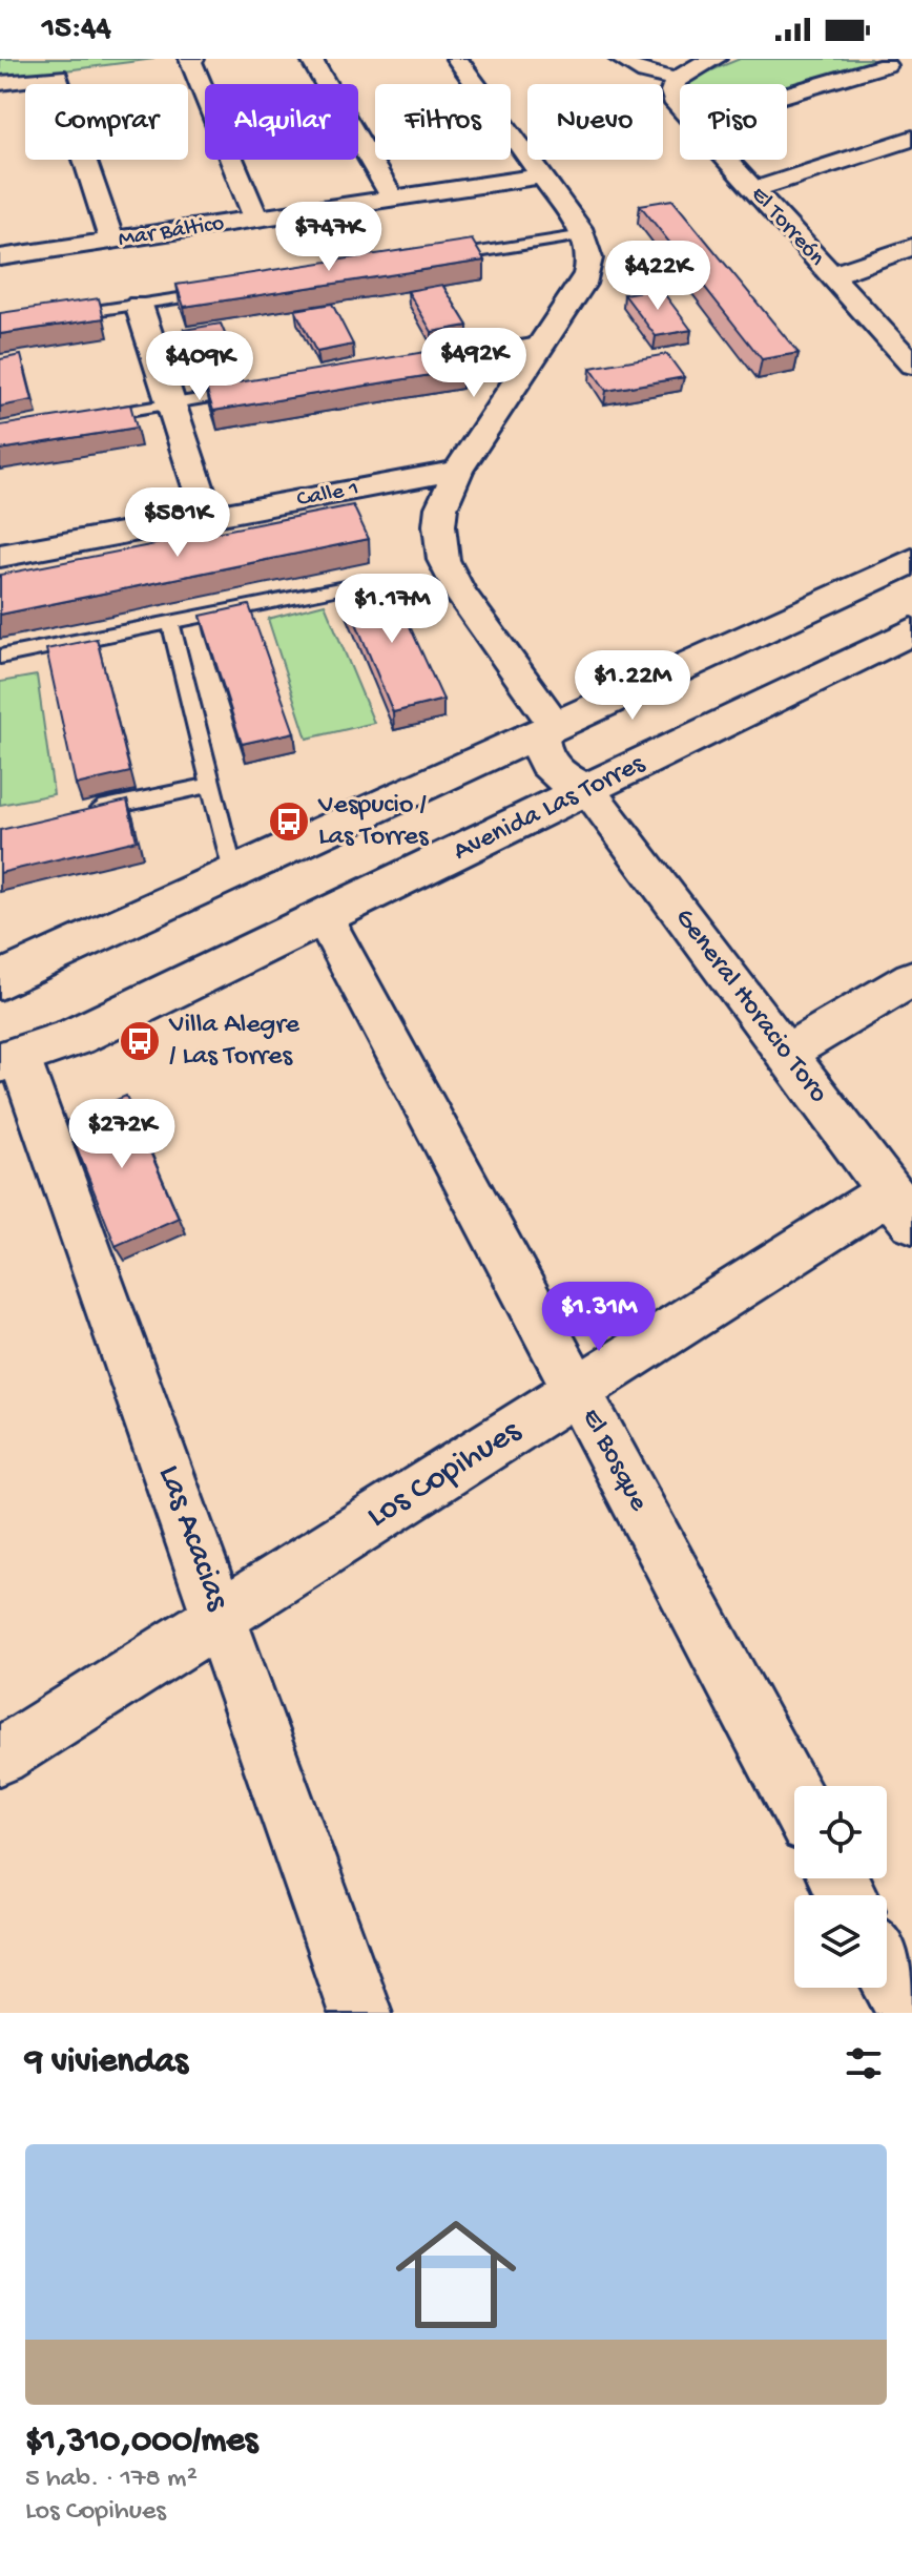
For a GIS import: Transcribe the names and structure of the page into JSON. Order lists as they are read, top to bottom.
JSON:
{
  "streets": {
    "main road": ["Avenida Las Torres"],
    "street": [
      "El Torreón",
      "Mar Báltico",
      "Calle 1",
      "General Horacio Toro",
      "El Bosque",
      "Los Copihues",
      "Las Acacias"
    ]
  },
  "crossings": [
    ["Avenida Las Torres", "General Horacio Toro"],
    ["Avenida Las Torres", "El Bosque"],
    ["Avenida Las Torres", "Las Acacias"],
    ["General Horacio Toro", "Los Copihues"],
    ["El Bosque", "Los Copihues"],
    ["Los Copihues", "Las Acacias"]
  ],
  "places": {
    "bus stop": ["Vespucio / Las Torres", "Villa Alegre / Las Torres"]
  },
  "page": {
    "status": "15:44",
    "chip": [
      "Comprar",
      "Alquilar",
      "Filtros",
      "Nuevo",
      "Piso"
    ],
    "price": [
      "$747K",
      "$422K",
      "$492K",
      "$409K",
      "$581K",
      "$1.17M",
      "$1.22M",
      "$272K",
      "$1.31M"
    ],
    "heading": "9 viviendas",
    "list": [
      {
        "name": "$1,310,000/mes",
        "note": "5 hab. · 178 m² · Los Copihues"
      }
    ]
  }
}
